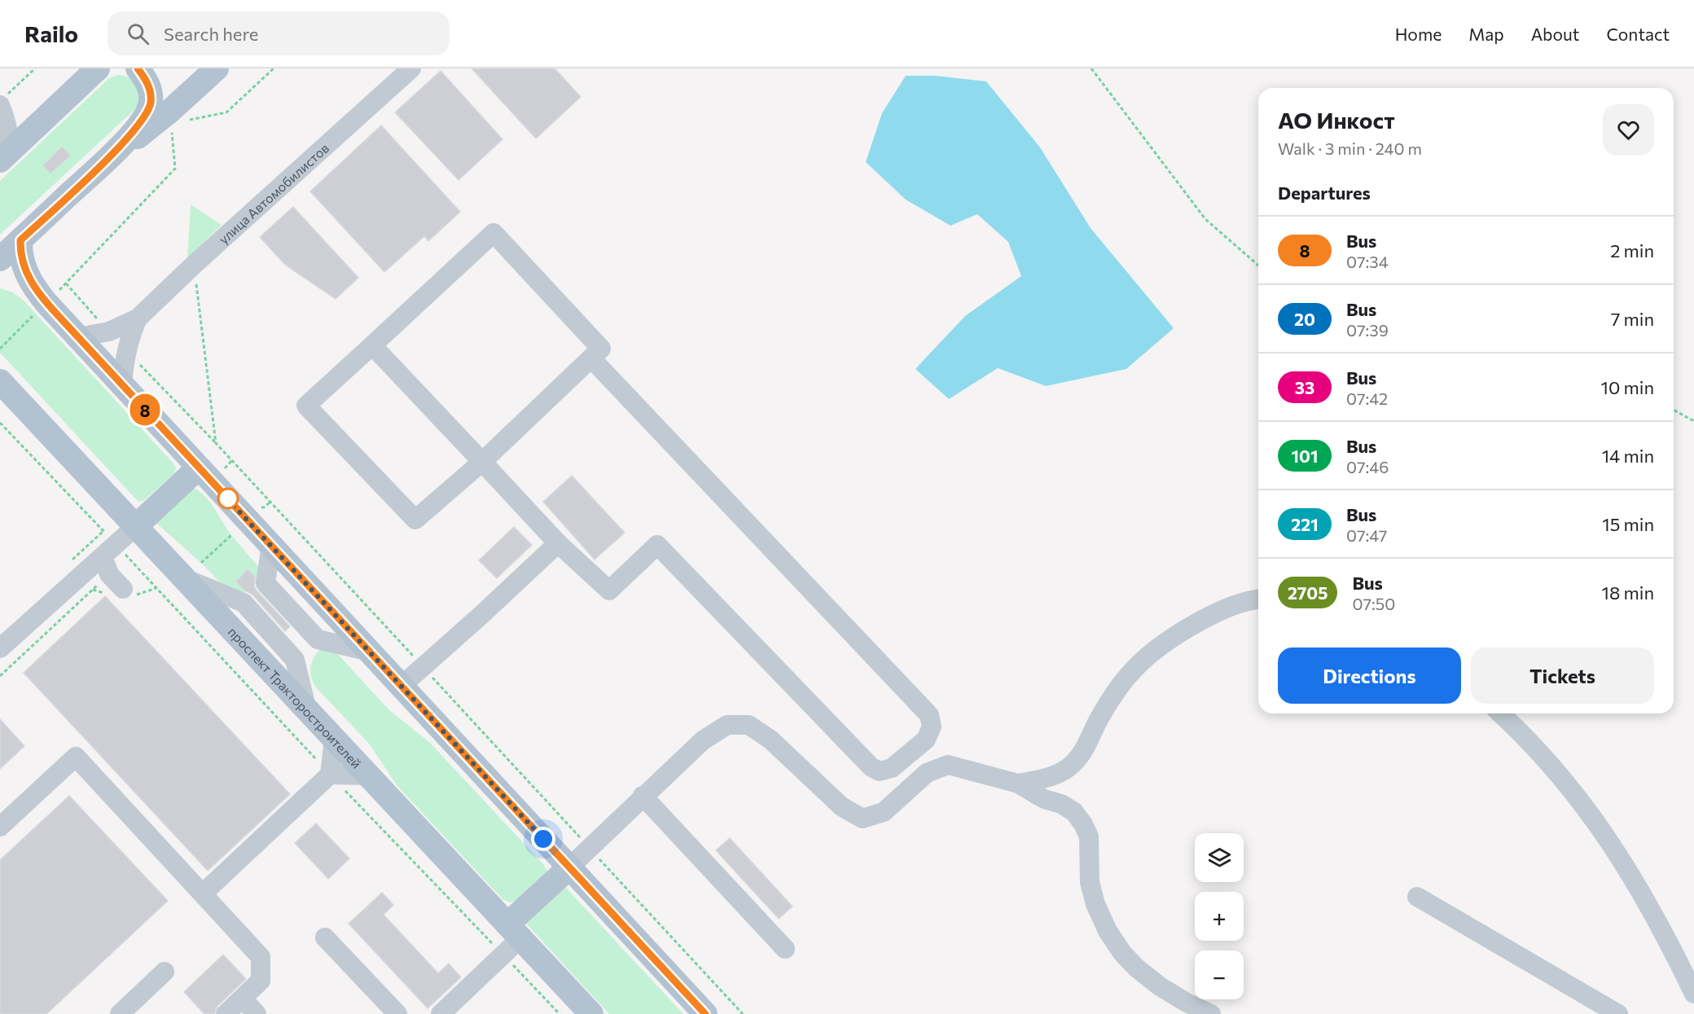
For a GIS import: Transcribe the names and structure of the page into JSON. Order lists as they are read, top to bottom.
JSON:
{
  "streets": {
    "main road": ["проспект Тракторостроителей"],
    "street": ["улица Автомобилистов"]
  },
  "lines": ["bus line 8"],
  "page": {
    "header": "Railo",
    "search": "Search here",
    "nav": [
      "Home",
      "Map",
      "About",
      "Contact"
    ],
    "on_map": "8",
    "heading": [
      ["АО Инкост", "Walk · 3 min · 240 m"],
      "Departures"
    ],
    "list": [
      {
        "mark": "8",
        "name": "Bus",
        "note": "07:34",
        "value": "2 min"
      },
      {
        "mark": "20",
        "name": "Bus",
        "note": "07:39",
        "value": "7 min"
      },
      {
        "mark": "33",
        "name": "Bus",
        "note": "07:42",
        "value": "10 min"
      },
      {
        "mark": "101",
        "name": "Bus",
        "note": "07:46",
        "value": "14 min"
      },
      {
        "mark": "221",
        "name": "Bus",
        "note": "07:47",
        "value": "15 min"
      },
      {
        "mark": "2705",
        "name": "Bus",
        "note": "07:50",
        "value": "18 min"
      }
    ],
    "buttons": ["Directions", "Tickets"],
    "map_buttons": ["+", "−"]
  }
}
